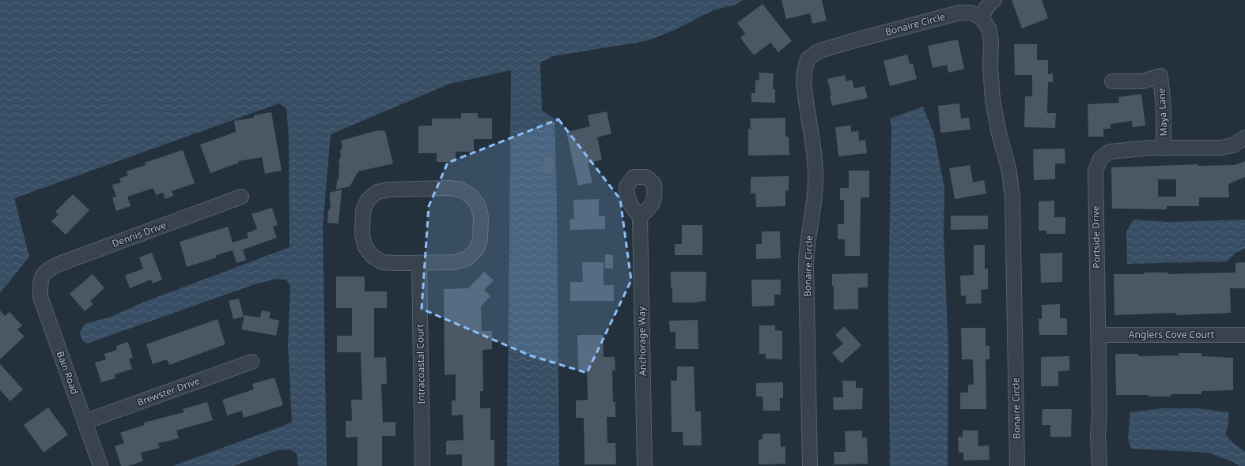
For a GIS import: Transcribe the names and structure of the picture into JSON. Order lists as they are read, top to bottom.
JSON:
{
  "streets": {
    "street": [
      "Bonaire Circle",
      "Maya Lane",
      "Dennis Drive",
      "Portside Drive",
      "Anglers Cove Court",
      "Anchorage Way",
      "Intracoastal Court",
      "Bain Road",
      "Brewster Drive"
    ]
  },
  "crossings": [
    ["Maya Lane", "Portside Drive"],
    ["Dennis Drive", "Bain Road"],
    ["Portside Drive", "Anglers Cove Court"],
    ["Bain Road", "Brewster Drive"]
  ]
}
